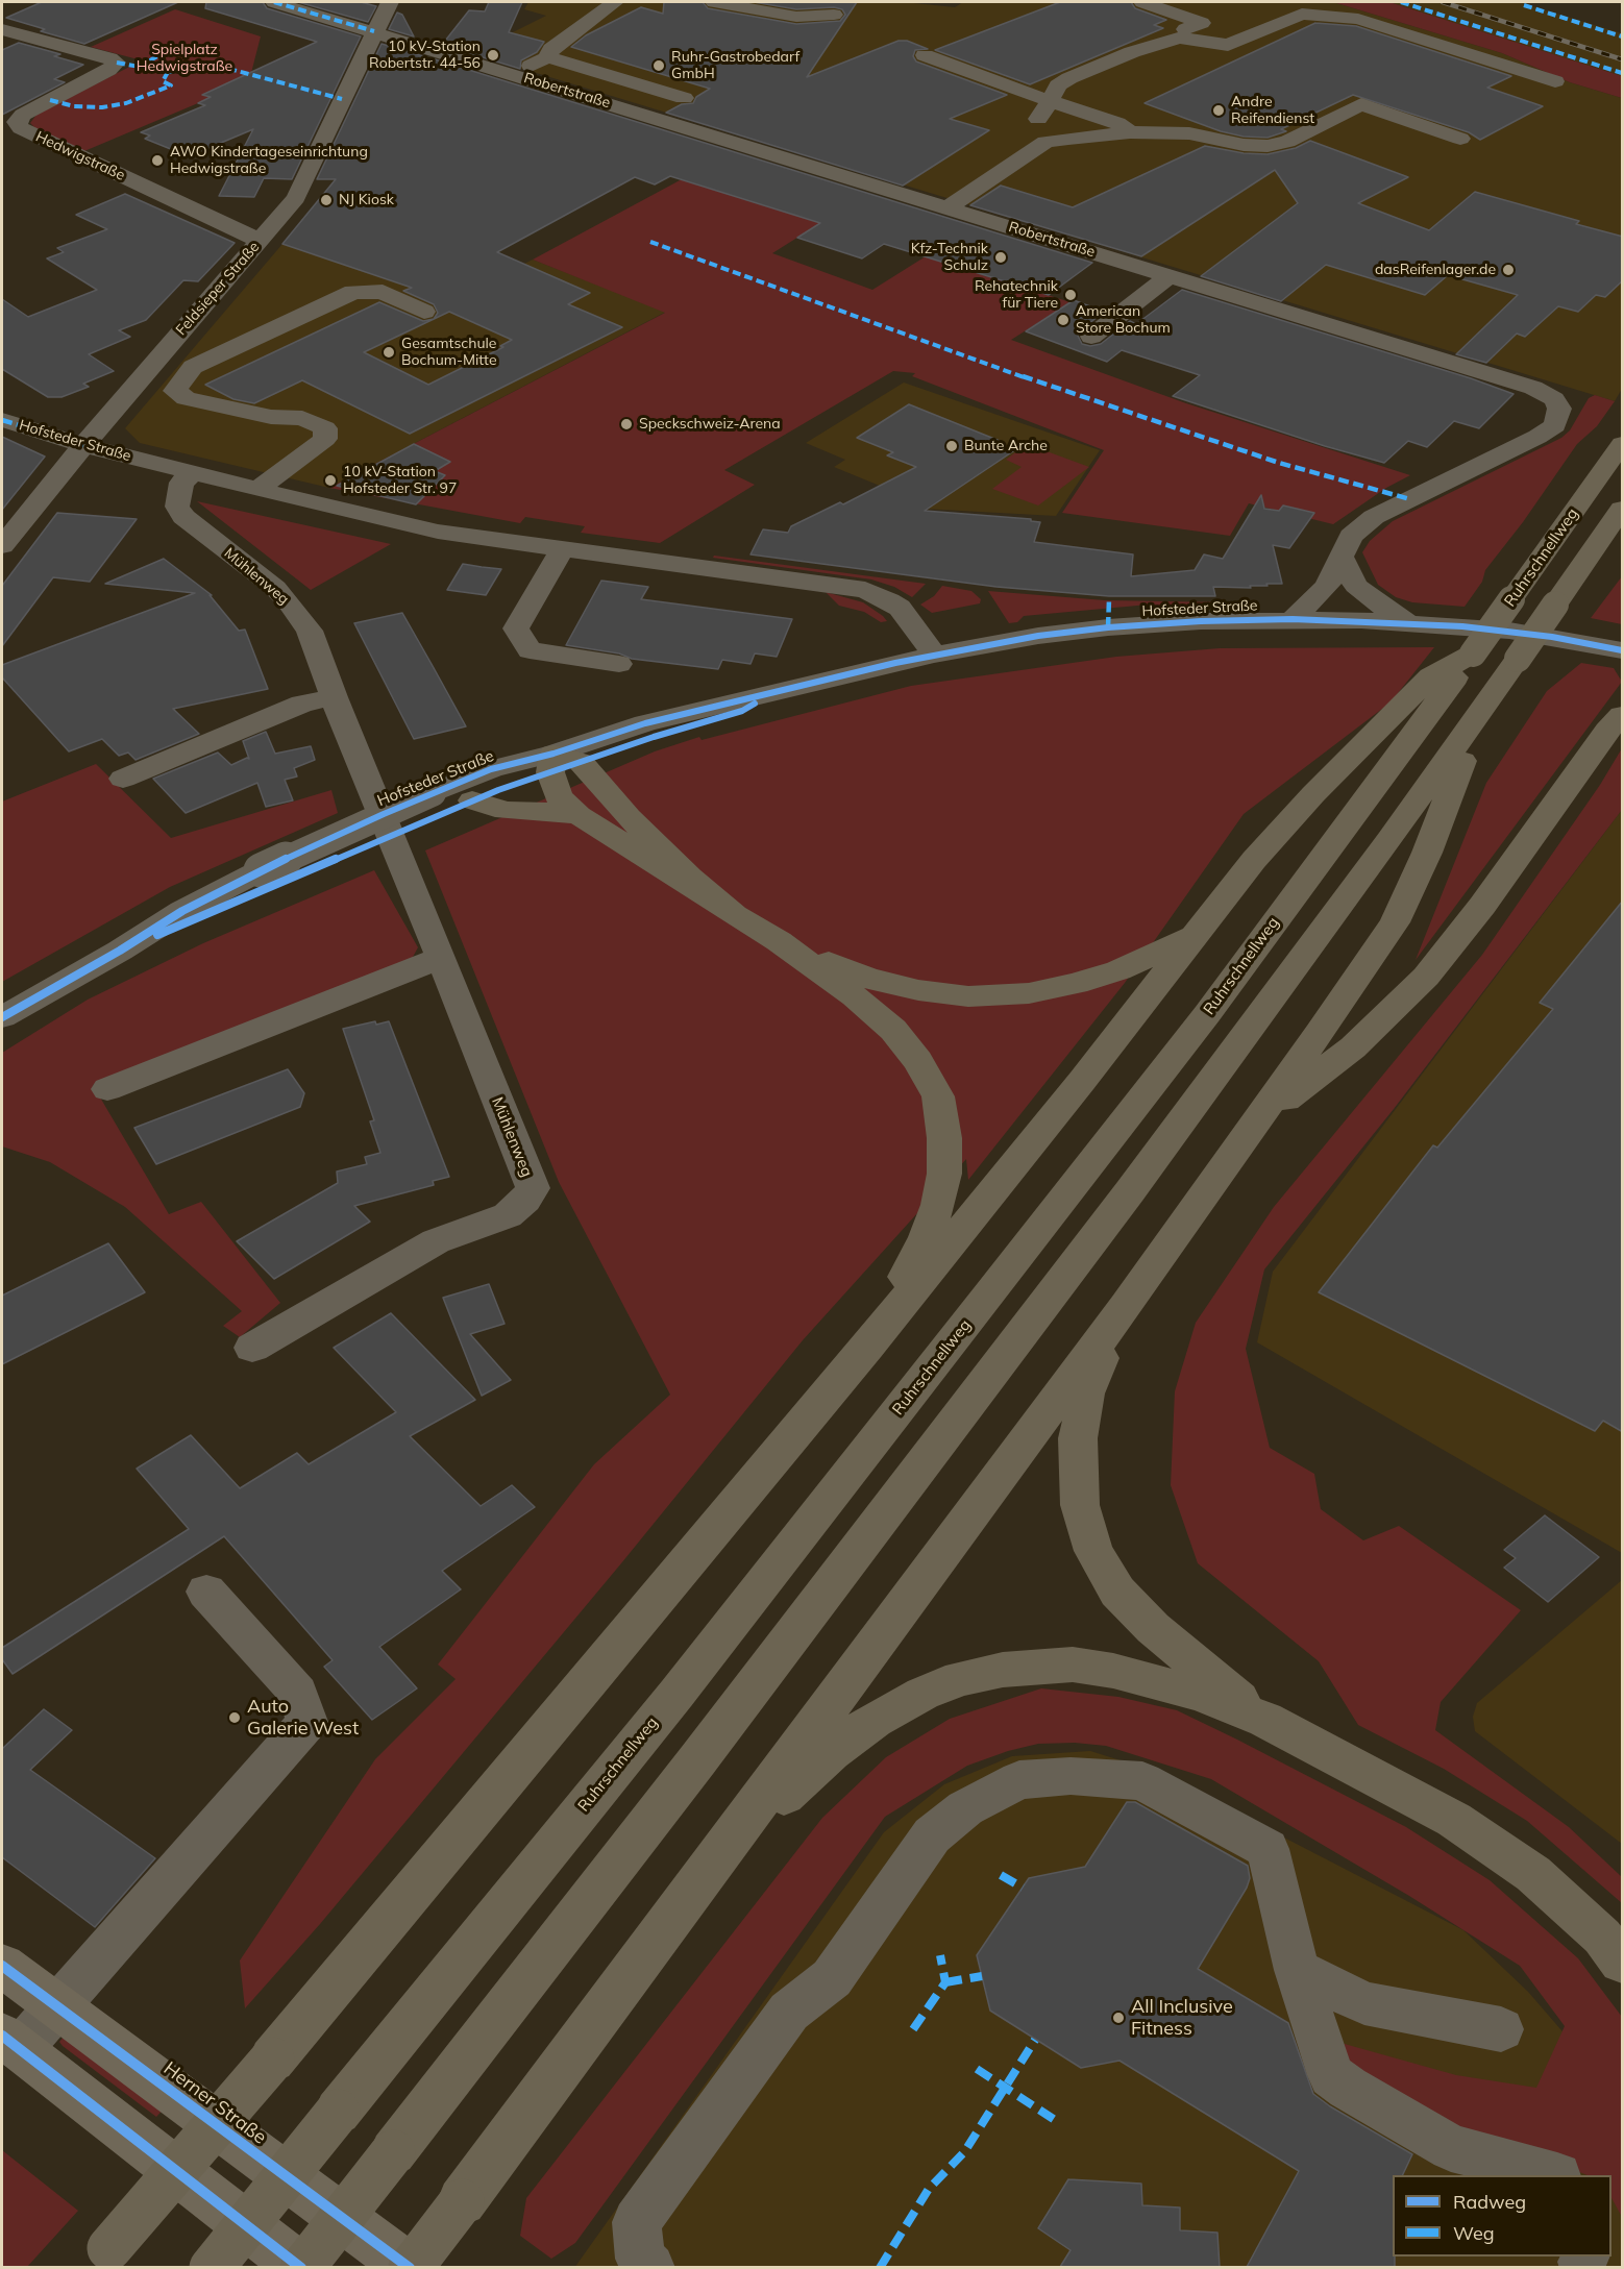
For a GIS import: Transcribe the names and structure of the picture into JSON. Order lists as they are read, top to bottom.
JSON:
{
  "streets": {
    "highway": ["Ruhrschnellweg"],
    "main road": ["Herner Straße"],
    "street": [
      "Robertstraße",
      "Hedwigstraße",
      "Feldsieper Straße",
      "Hofsteder Straße",
      "Mühlenweg"
    ]
  },
  "crossings": [
    ["Robertstraße", "Feldsieper Straße"],
    ["Robertstraße", "Hofsteder Straße"],
    ["Hedwigstraße", "Feldsieper Straße"],
    ["Feldsieper Straße", "Hofsteder Straße"],
    ["Hofsteder Straße", "Mühlenweg"]
  ],
  "parks": ["Spielplatz Hedwigstraße"],
  "places": [
    "10 kV-Station Robertstr. 44-56",
    "Ruhr-Gastrobedarf GmbH",
    "Andre Reifendienst",
    "AWO Kindertageseinrichtung Hedwigstraße",
    "NJ Kiosk",
    "Kfz-Technik Schulz",
    "dasReifenlager.de",
    "Rehatechnik für Tiere",
    "American Store Bochum",
    "Gesamtschule Bochum-Mitte",
    "Speckschweiz-Arena",
    "Bunte Arche",
    "10 kV-Station Hofsteder Str. 97",
    "Auto Galerie West",
    "All Inclusive Fitness"
  ],
  "legend": ["Radweg", "Weg"]
}
